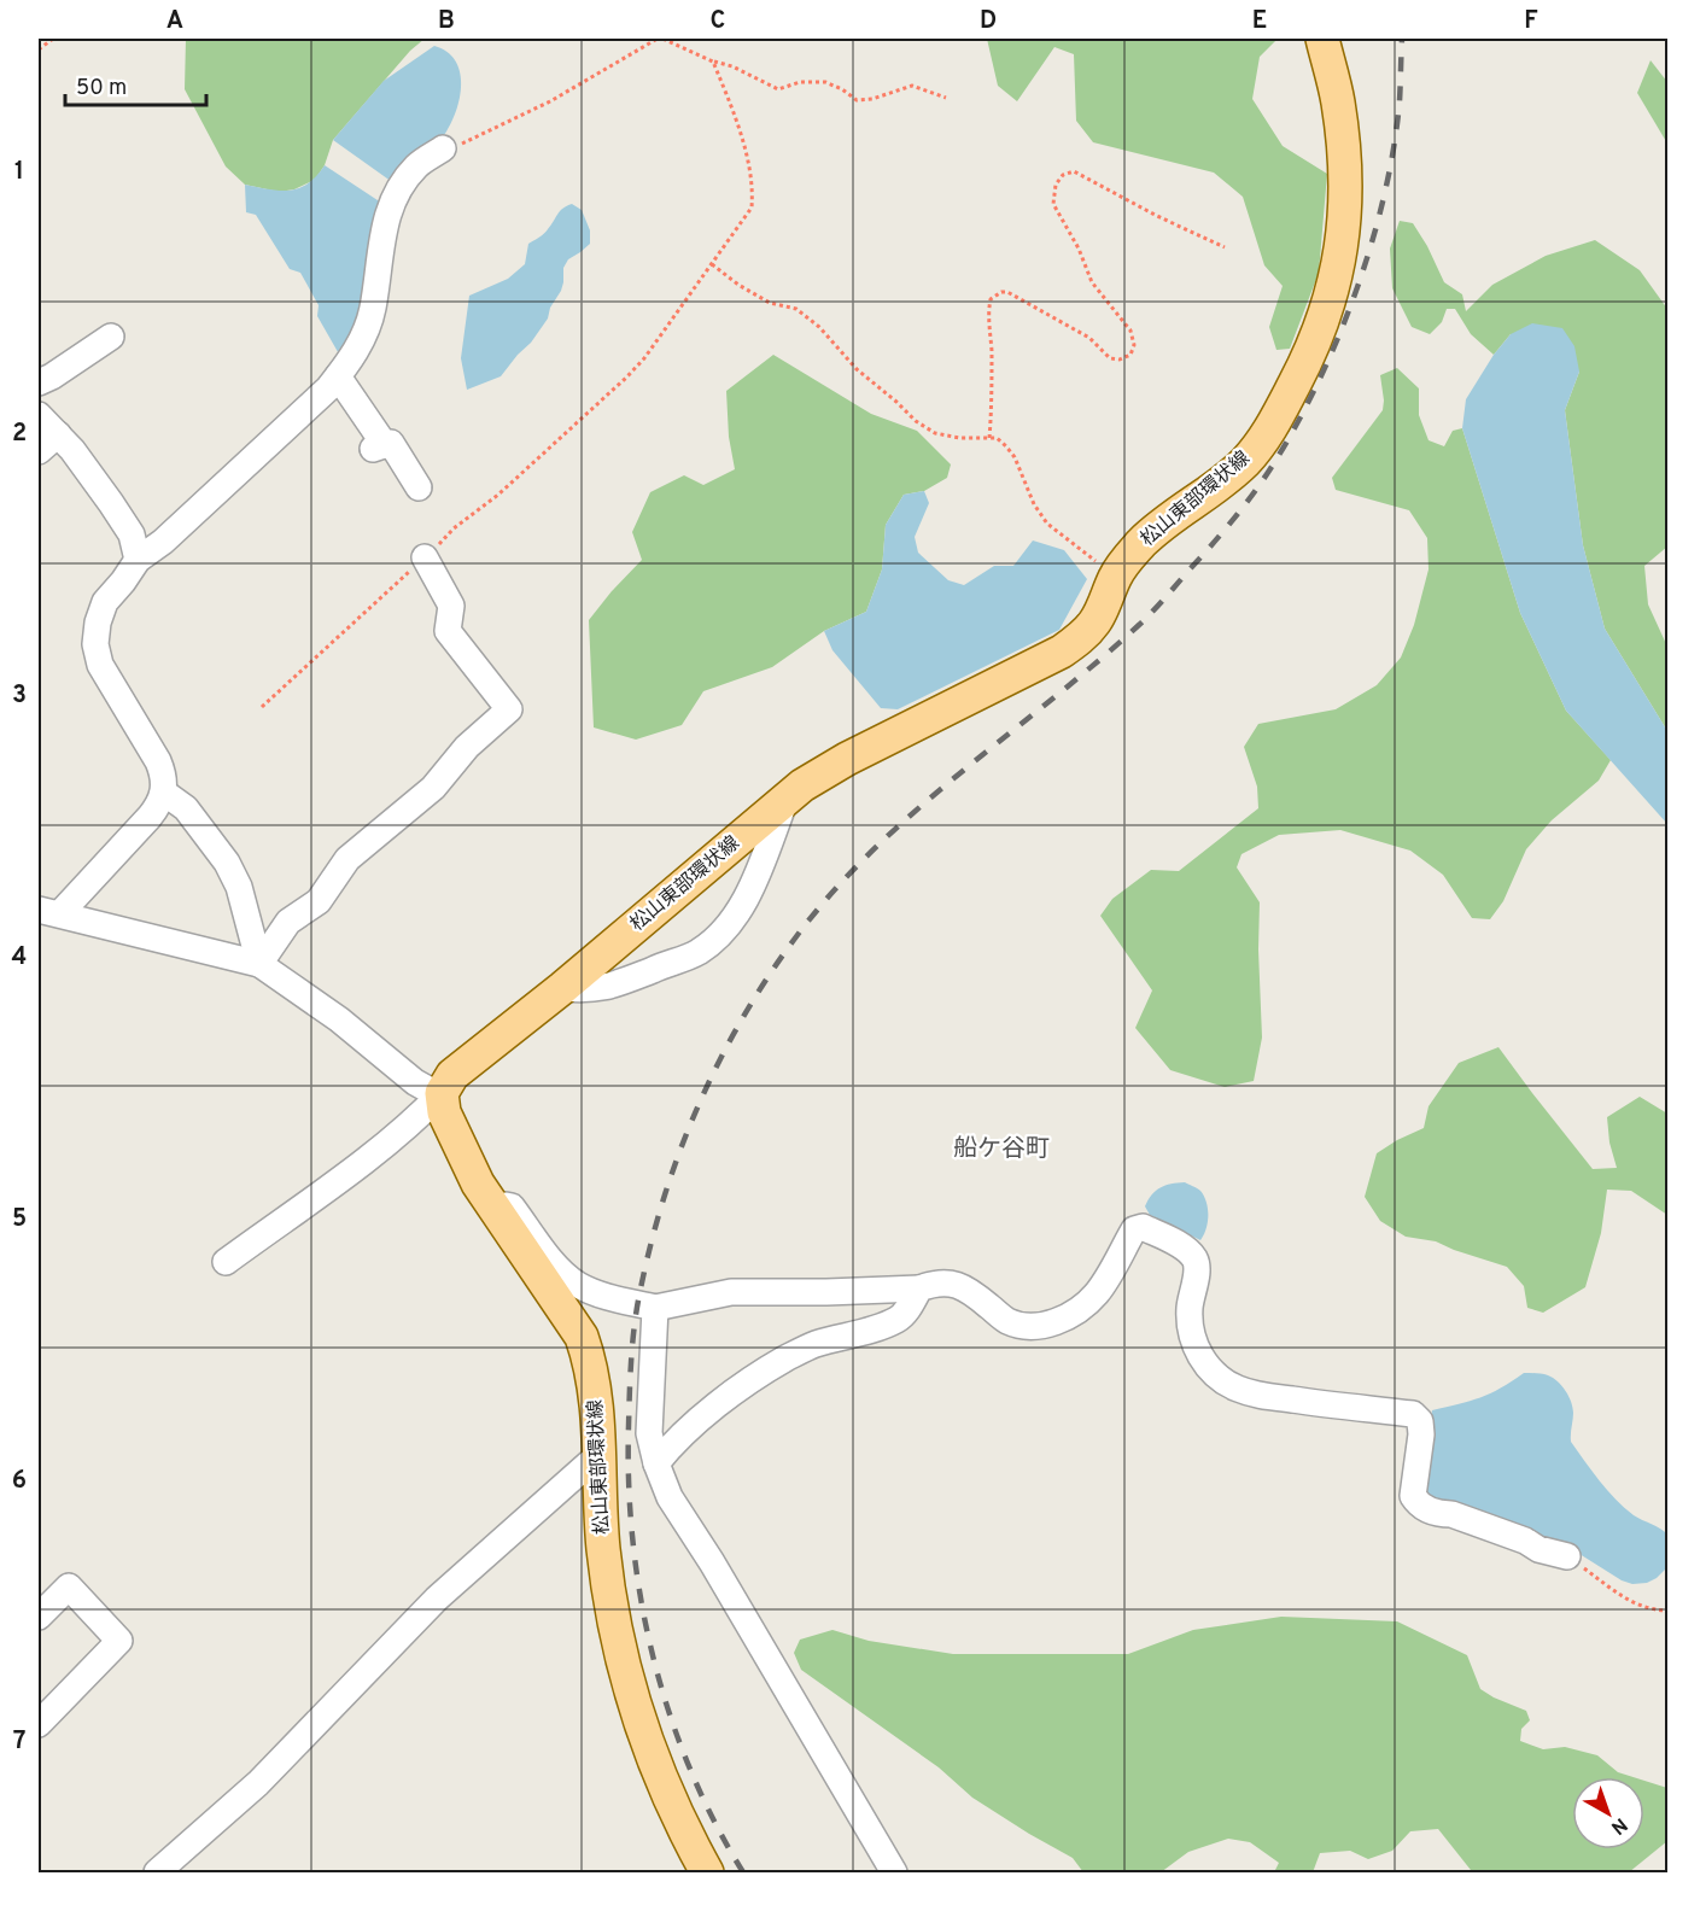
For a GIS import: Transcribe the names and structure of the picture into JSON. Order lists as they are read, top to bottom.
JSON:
{
  "streets": {
    "main road": ["松山東部環状線"]
  },
  "districts": ["船ケ谷町"],
  "scale_bar": "50 m",
  "north": "bottom right",
  "grid": {
    "columns": [
      "A",
      "B",
      "C",
      "D",
      "E",
      "F"
    ],
    "rows": [
      "1",
      "2",
      "3",
      "4",
      "5",
      "6",
      "7"
    ]
  }
}
